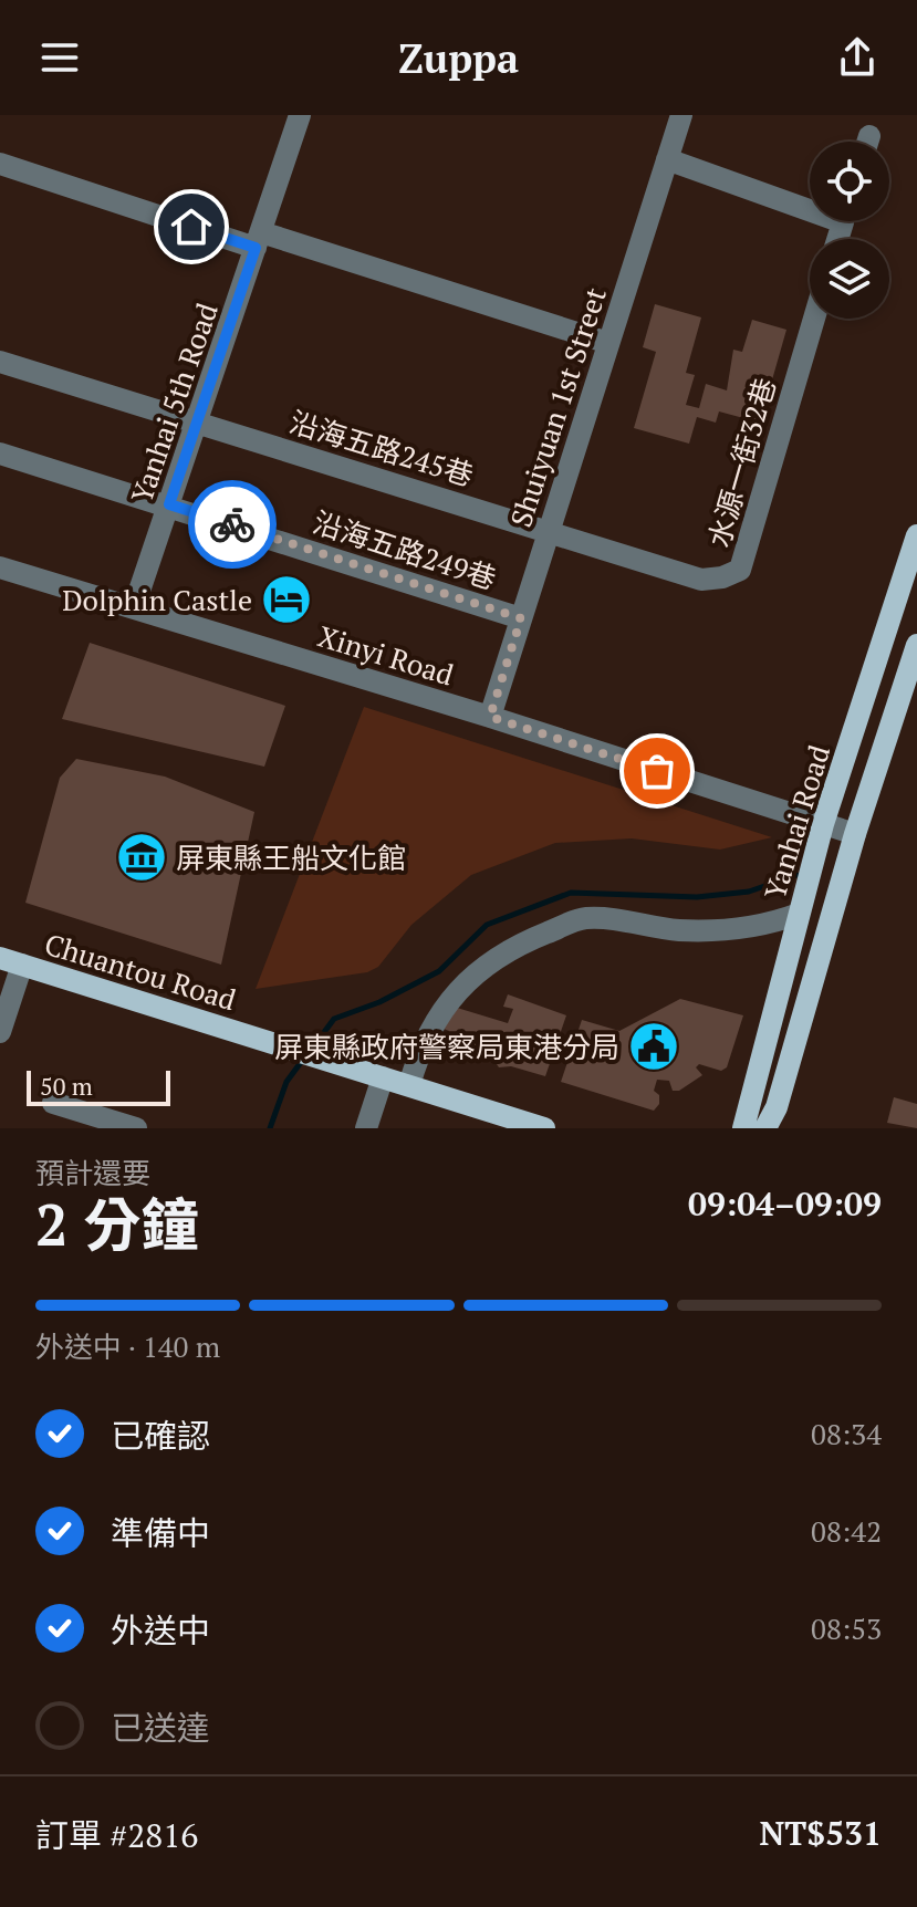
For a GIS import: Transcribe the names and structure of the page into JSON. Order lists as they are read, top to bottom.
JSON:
{
  "streets": {
    "main road": ["Yanhai Road", "Chuantou Road"],
    "street": [
      "Yanhai 5th Road",
      "Shuiyuan 1st Street",
      "沿海五路245巷",
      "水源一街32巷",
      "沿海五路249巷",
      "Xinyi Road"
    ]
  },
  "crossings": [
    ["Yanhai 5th Road", "沿海五路245巷"],
    ["Yanhai 5th Road", "沿海五路249巷"],
    ["Yanhai 5th Road", "Xinyi Road"],
    ["Shuiyuan 1st Street", "沿海五路245巷"],
    ["Shuiyuan 1st Street", "水源一街32巷"],
    ["Shuiyuan 1st Street", "沿海五路249巷"],
    ["Shuiyuan 1st Street", "Xinyi Road"],
    ["沿海五路245巷", "水源一街32巷"],
    ["Xinyi Road", "Yanhai Road"]
  ],
  "places": {
    "hotel": ["Dolphin Castle"],
    "museum": ["屏東縣王船文化館"],
    "public building": ["屏東縣政府警察局東港分局"]
  },
  "scale_bar": "50 m",
  "page": {
    "header": "Zuppa",
    "scale": "50 m",
    "heading": ["2 分鐘", "預計還要", "09:04–09:09"],
    "panel": ["訂單 #2816", "NT$531"],
    "bar": "外送中 · 140 m",
    "list": [
      ["已確認", "08:34"],
      ["準備中", "08:42"],
      ["外送中", "08:53"],
      "已送達"
    ]
  }
}
